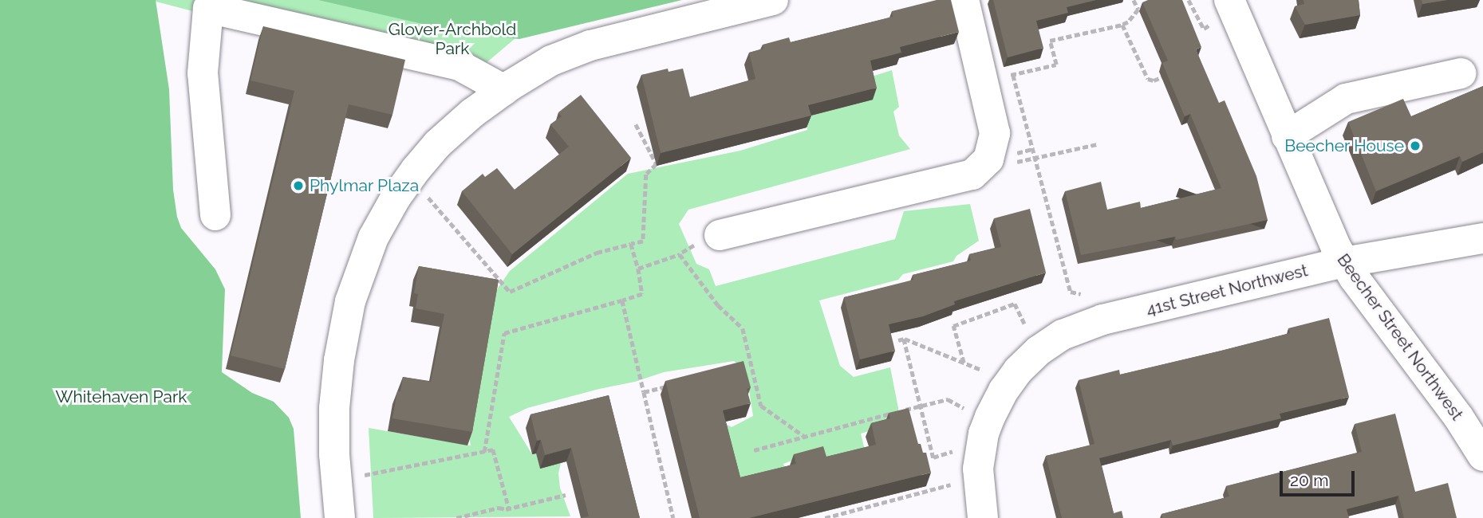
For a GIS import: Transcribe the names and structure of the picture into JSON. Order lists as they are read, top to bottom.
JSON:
{
  "streets": {
    "street": ["41st Street Northwest", "Beecher Street Northwest"]
  },
  "crossings": [
    ["41st Street Northwest", "Beecher Street Northwest"]
  ],
  "parks": ["Glover-Archbold Park", "Whitehaven Park"],
  "places": ["Beecher House", "Phylmar Plaza"],
  "scale_bar": "20 m"
}
